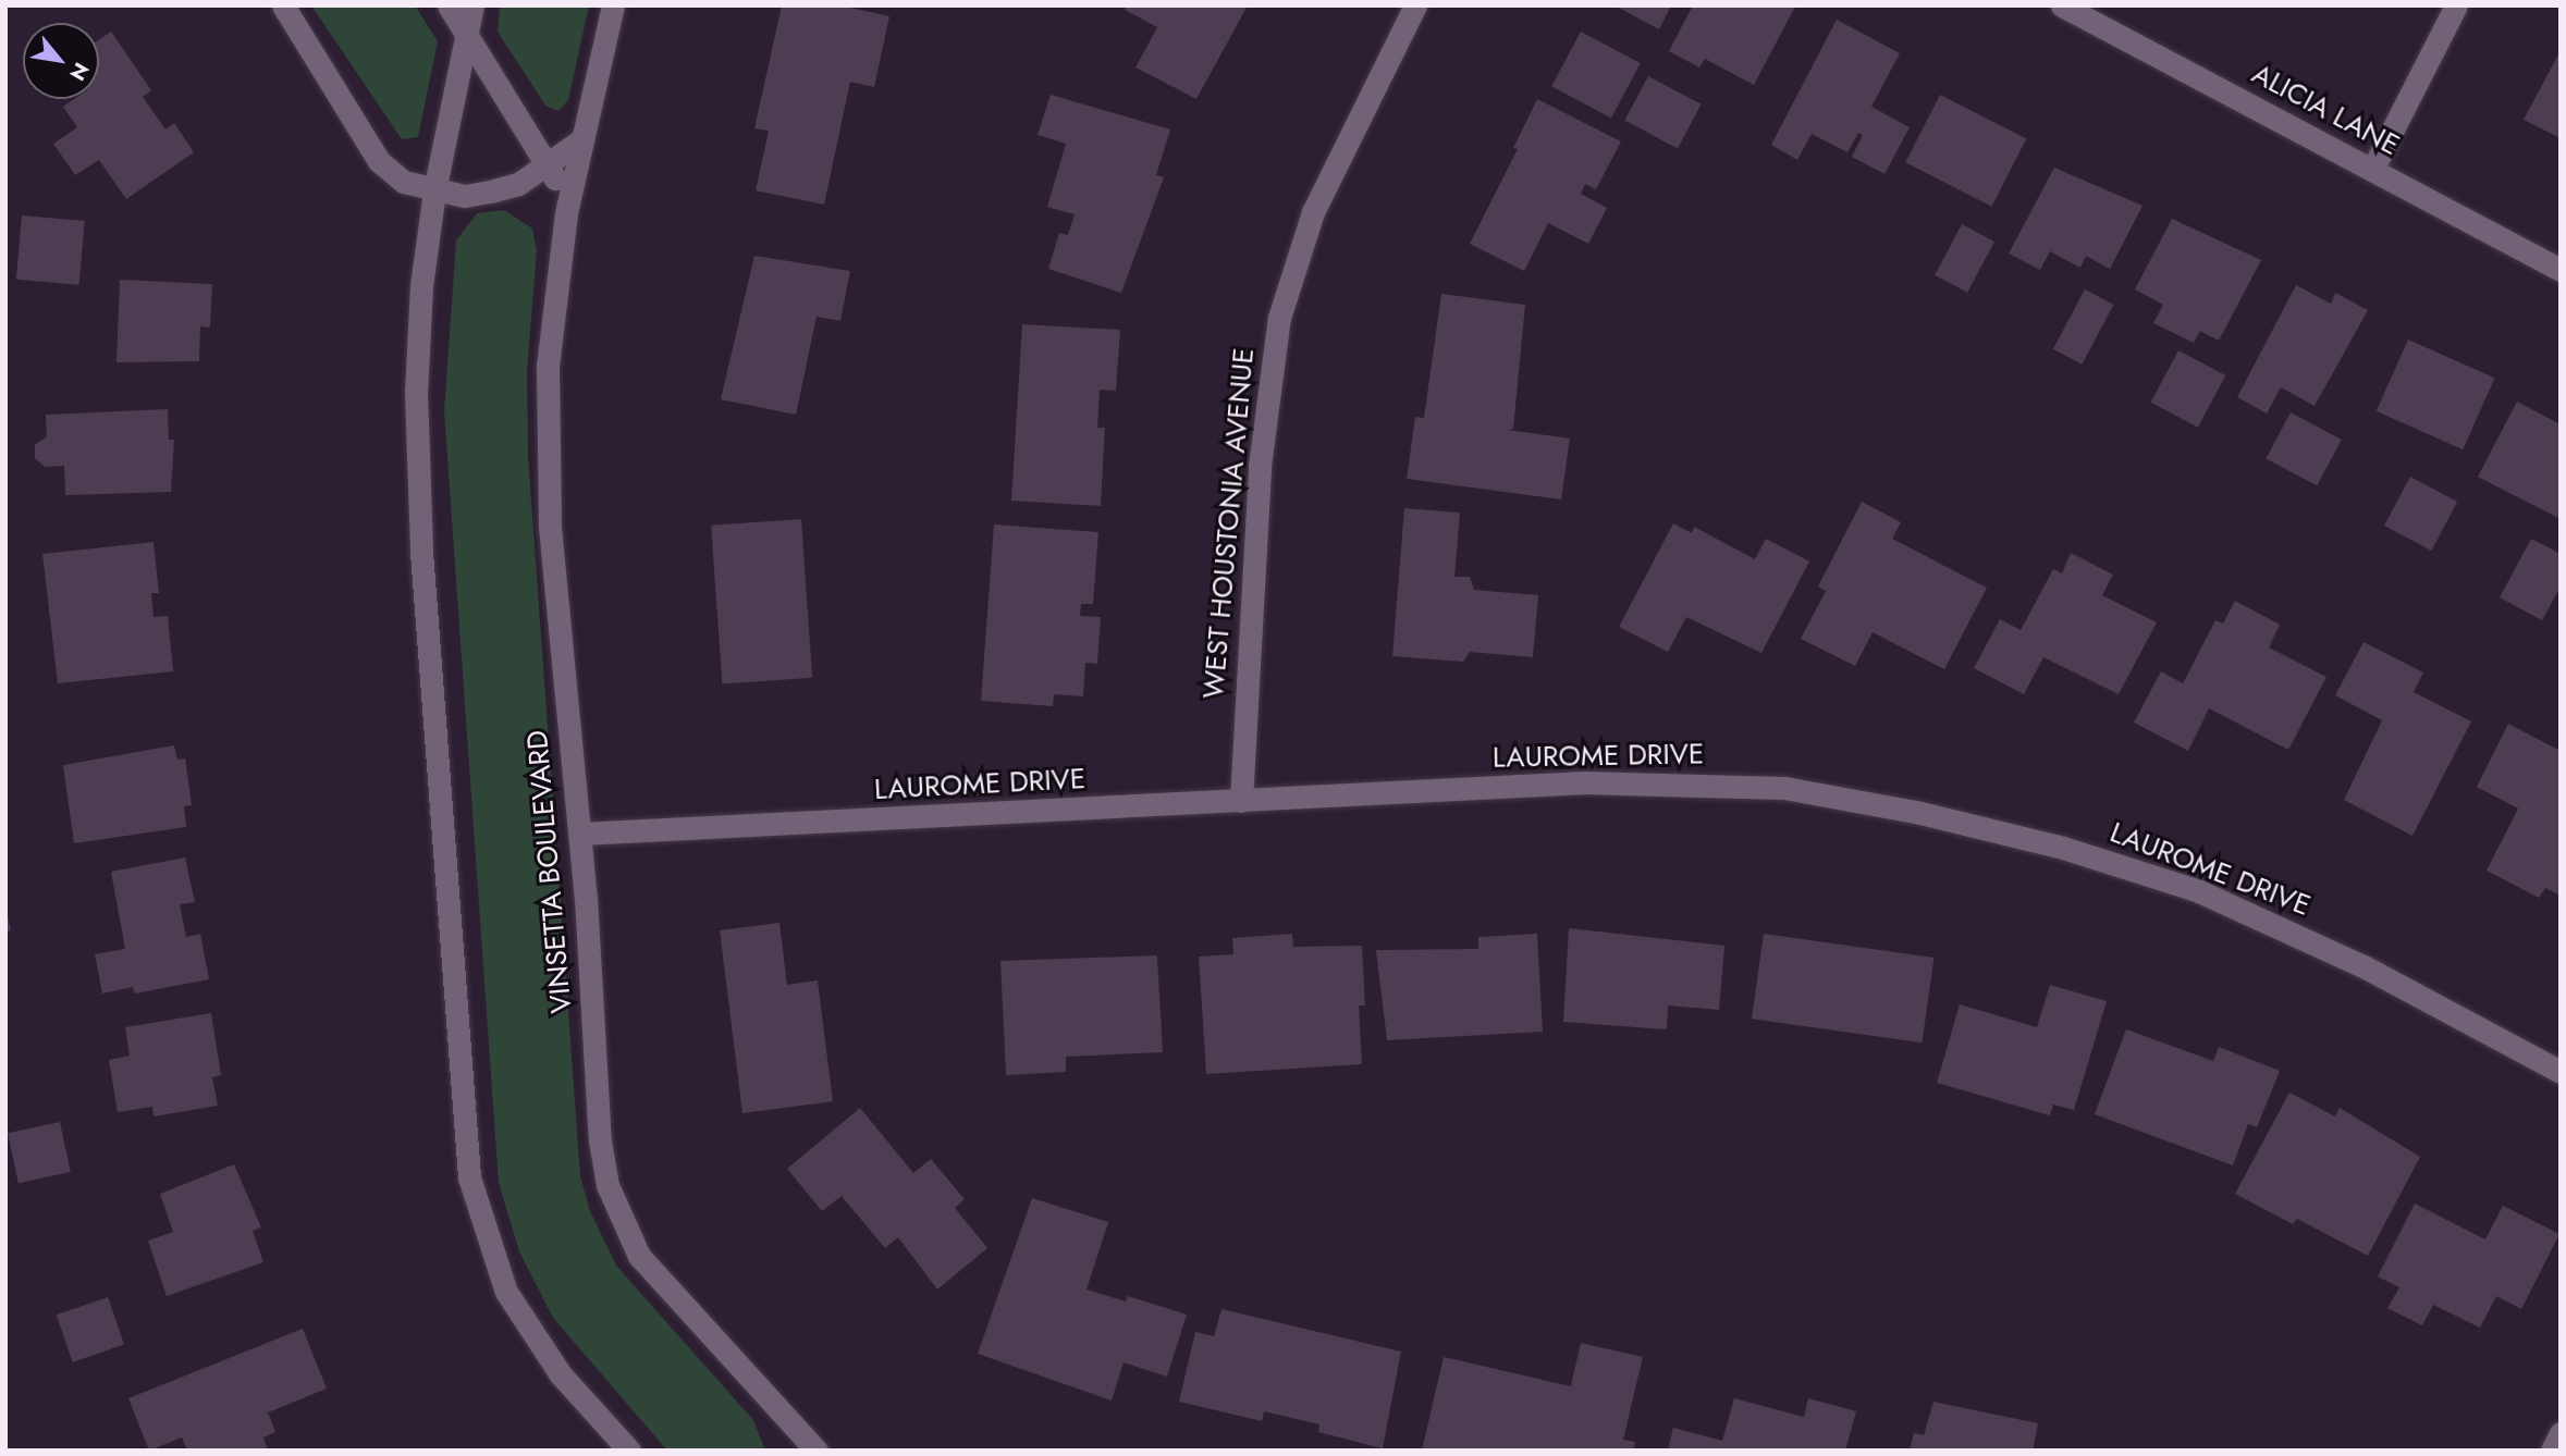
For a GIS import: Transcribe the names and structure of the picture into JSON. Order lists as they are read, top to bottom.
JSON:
{
  "streets": {
    "street": [
      "ALICIA LANE",
      "WEST HOUSTONIA AVENUE",
      "LAUROME DRIVE",
      "VINSETTA BOULEVARD"
    ]
  },
  "crossings": [
    ["WEST HOUSTONIA AVENUE", "LAUROME DRIVE"],
    ["LAUROME DRIVE", "VINSETTA BOULEVARD"]
  ],
  "north": "bottom right"
}
